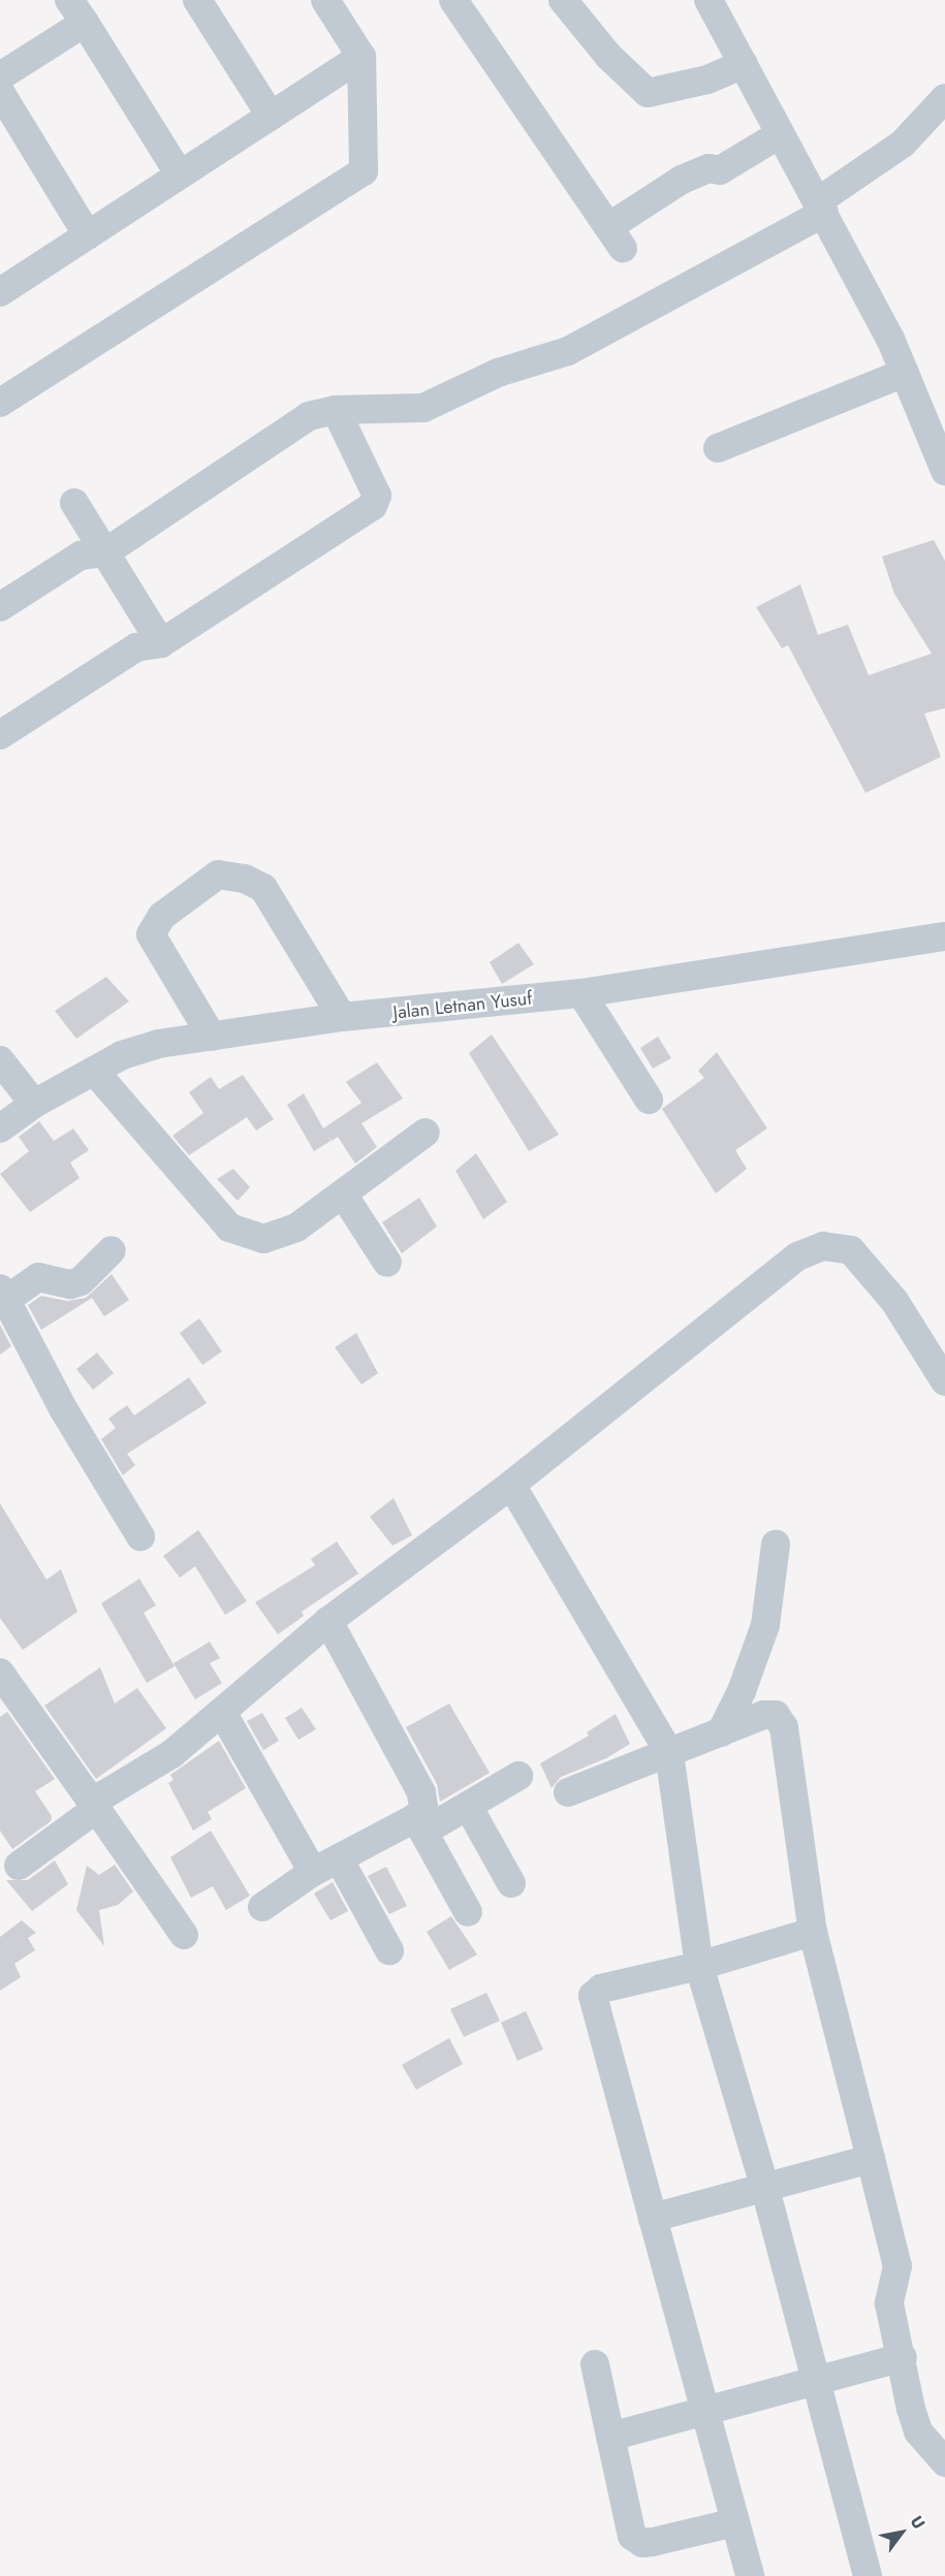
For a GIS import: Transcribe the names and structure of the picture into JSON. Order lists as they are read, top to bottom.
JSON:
{
  "streets": {
    "street": ["Jalan Letnan Yusuf"]
  },
  "north": "top right"
}
